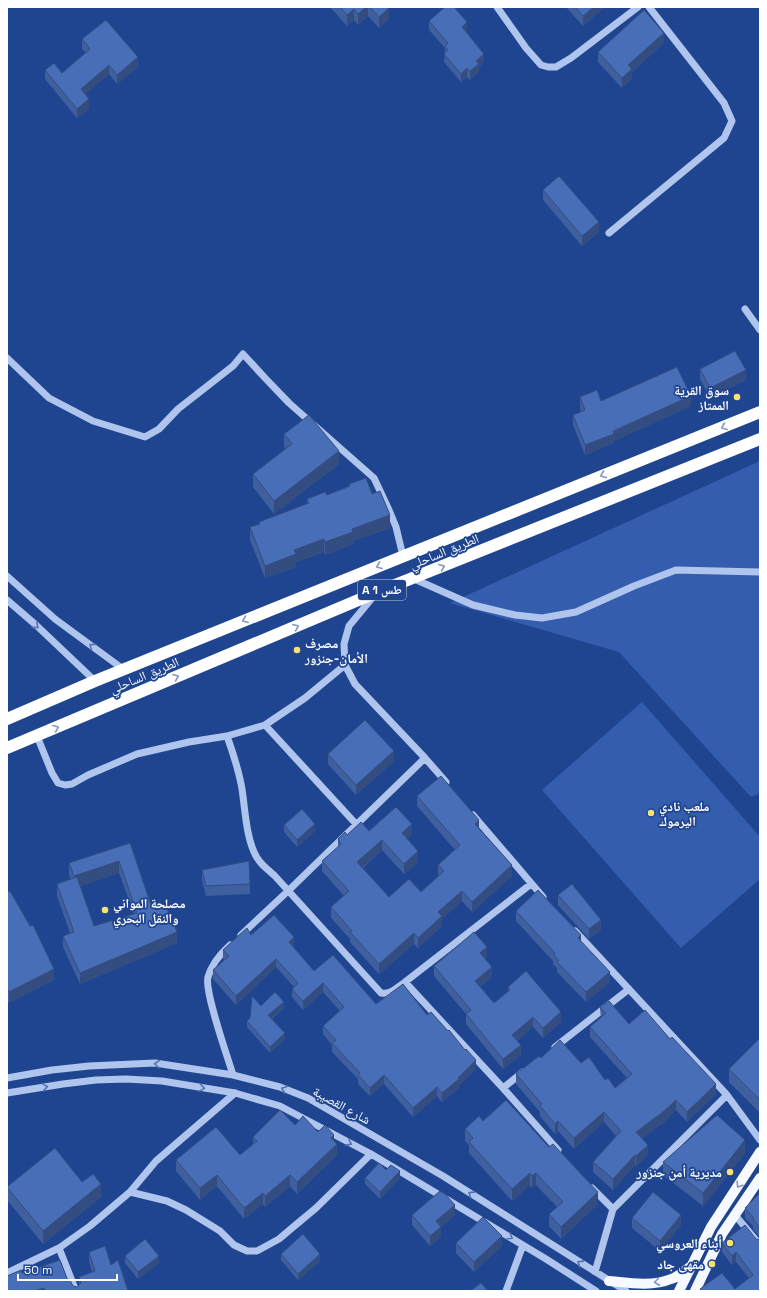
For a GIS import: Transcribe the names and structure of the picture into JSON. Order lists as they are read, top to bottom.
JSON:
{
  "streets": {
    "highway": ["الطريق الساحلي", "A 1 طس"],
    "street": ["شارع القصيبة"]
  },
  "places": [
    "سوق القرية الممتاز",
    "مصرف الأمان-جنزور",
    "ملعب نادي اليرموك",
    "مصلحة المواني والنقل البحري",
    "مديرية أمن جنزور",
    "أبناء العروسي",
    "مقهى جاد"
  ],
  "scale_bar": "50 m"
}
